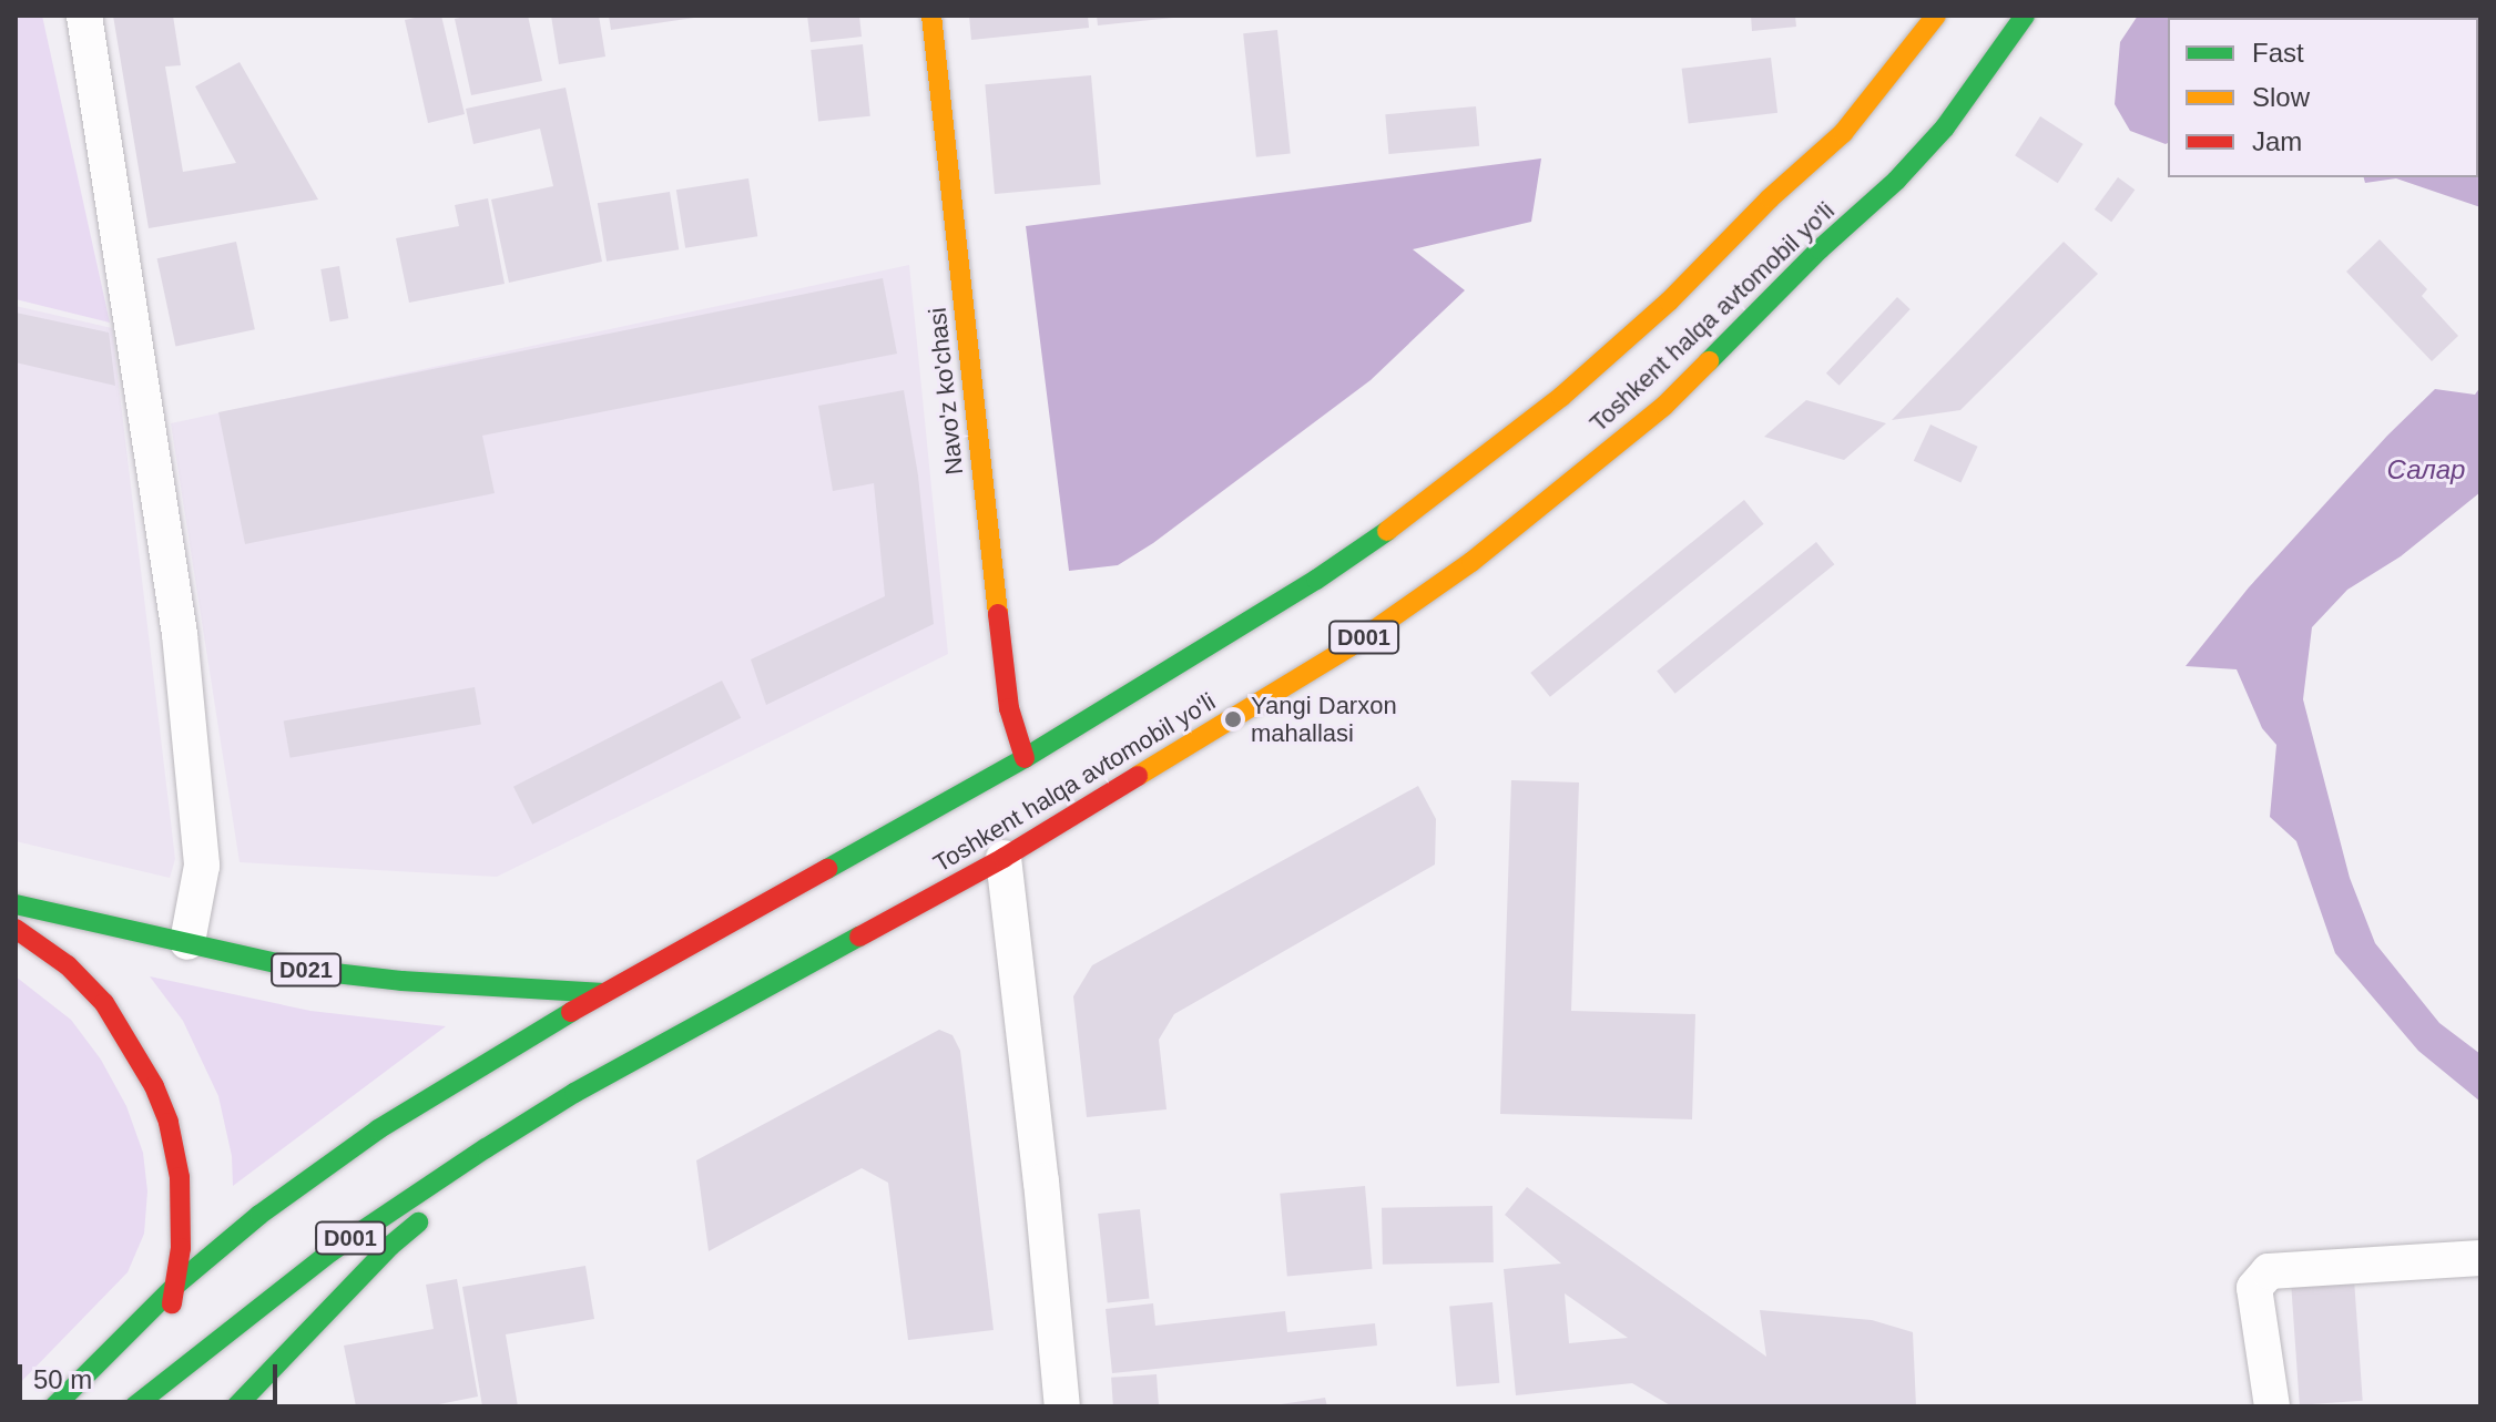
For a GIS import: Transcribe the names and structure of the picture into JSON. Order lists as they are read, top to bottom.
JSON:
{
  "streets": {
    "main road": [
      "Toshkent halqa avtomobil yo'li",
      "Navo'z ko'chasi",
      "D001",
      "D021"
    ]
  },
  "crossings": [
    ["Toshkent halqa avtomobil yo'li", "Navo'z ko'chasi"],
    ["Toshkent halqa avtomobil yo'li", "D021"]
  ],
  "water": ["Салар"],
  "places": ["Yangi Darxon mahallasi"],
  "legend": ["Fast", "Slow", "Jam"],
  "scale_bar": "50 m"
}
